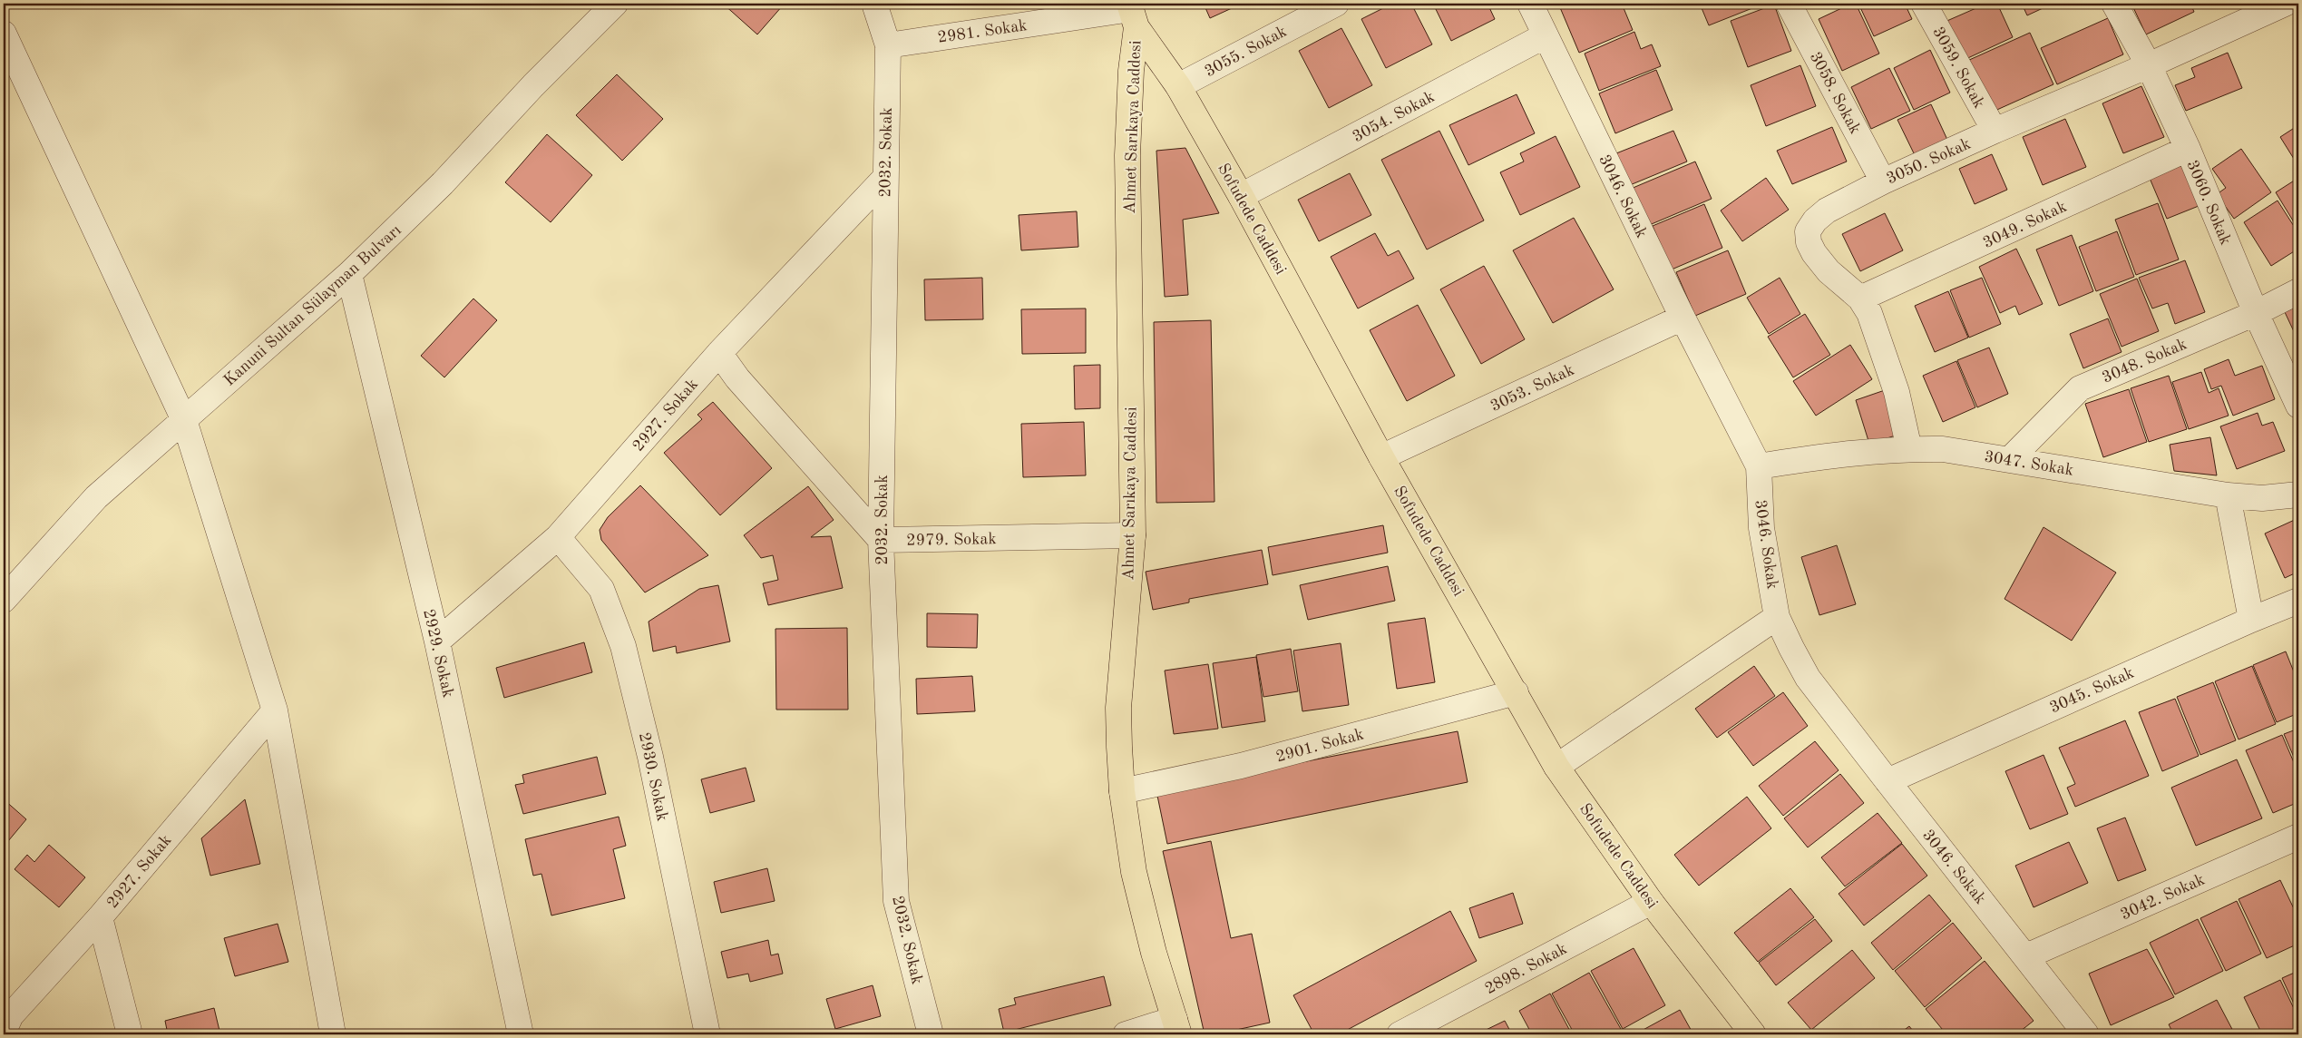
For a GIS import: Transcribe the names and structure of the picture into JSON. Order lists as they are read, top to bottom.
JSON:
{
  "streets": {
    "main road": ["Ahmet Sarıkaya Caddesi", "Sofudede Caddesi"],
    "street": [
      "2981. Sokak",
      "3055. Sokak",
      "3059. Sokak",
      "3058. Sokak",
      "3054. Sokak",
      "2032. Sokak",
      "3050. Sokak",
      "3046. Sokak",
      "3060. Sokak",
      "3049. Sokak",
      "Kanuni Sultan Sülayman Bulvarı",
      "3048. Sokak",
      "3053. Sokak",
      "2927. Sokak",
      "3047. Sokak",
      "2979. Sokak",
      "2929. Sokak",
      "3045. Sokak",
      "2901. Sokak",
      "2930. Sokak",
      "3042. Sokak",
      "2898. Sokak"
    ]
  },
  "crossings": [
    ["2981. Sokak", "Ahmet Sarıkaya Caddesi"],
    ["2981. Sokak", "2032. Sokak"],
    ["2981. Sokak", "Sofudede Caddesi"],
    ["3055. Sokak", "Sofudede Caddesi"],
    ["3059. Sokak", "3050. Sokak"],
    ["3058. Sokak", "3050. Sokak"],
    ["3054. Sokak", "3046. Sokak"],
    ["3054. Sokak", "Sofudede Caddesi"],
    ["Ahmet Sarıkaya Caddesi", "Sofudede Caddesi"],
    ["Ahmet Sarıkaya Caddesi", "2979. Sokak"],
    ["Ahmet Sarıkaya Caddesi", "2901. Sokak"],
    ["2032. Sokak", "2927. Sokak"],
    ["2032. Sokak", "2979. Sokak"],
    ["3050. Sokak", "3060. Sokak"],
    ["3050. Sokak", "3049. Sokak"],
    ["3050. Sokak", "3047. Sokak"],
    ["3046. Sokak", "3053. Sokak"],
    ["3046. Sokak", "3047. Sokak"],
    ["3046. Sokak", "3045. Sokak"],
    ["3046. Sokak", "3042. Sokak"],
    ["3060. Sokak", "3049. Sokak"],
    ["3060. Sokak", "3048. Sokak"],
    ["Sofudede Caddesi", "3053. Sokak"],
    ["Sofudede Caddesi", "2901. Sokak"],
    ["Sofudede Caddesi", "2898. Sokak"],
    ["Kanuni Sultan Sülayman Bulvarı", "2929. Sokak"],
    ["3048. Sokak", "3047. Sokak"],
    ["2927. Sokak", "2929. Sokak"],
    ["2927. Sokak", "2930. Sokak"]
  ]
}
